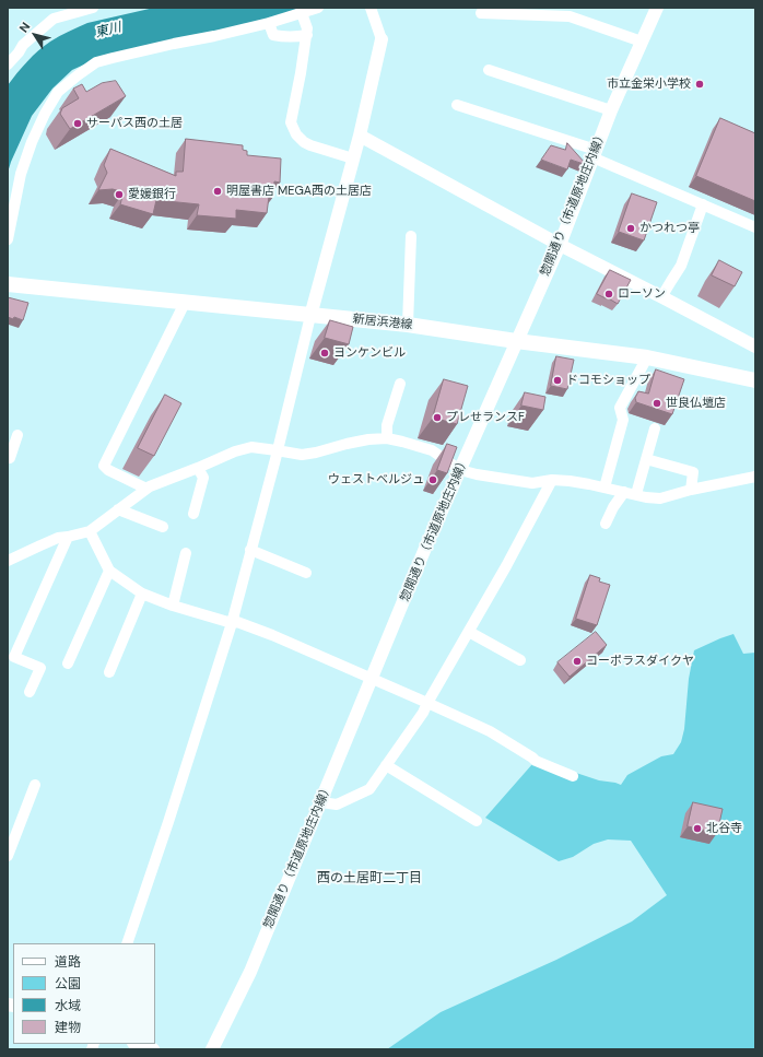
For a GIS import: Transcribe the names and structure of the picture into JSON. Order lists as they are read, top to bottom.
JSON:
{
  "streets": {
    "main road": ["新居浜港線"],
    "street": ["惣開通り（市道原地庄内線）"]
  },
  "crossings": [
    ["惣開通り（市道原地庄内線）", "新居浜港線"]
  ],
  "districts": ["西の土居町二丁目"],
  "water": ["東川"],
  "places": [
    "市立金栄小学校",
    "サーパス西の土居",
    "明屋書店 MEGA西の土居店",
    "愛媛銀行",
    "かつれつ亭",
    "ローソン",
    "ヨンケンビル",
    "ドコモショップ",
    "世良仏壇店",
    "プレせランスF",
    "ウェストベルジュ",
    "コーポラスダイクヤ",
    "北谷寺"
  ],
  "legend": [
    "道路",
    "公園",
    "水域",
    "建物"
  ],
  "north": "top left"
}
